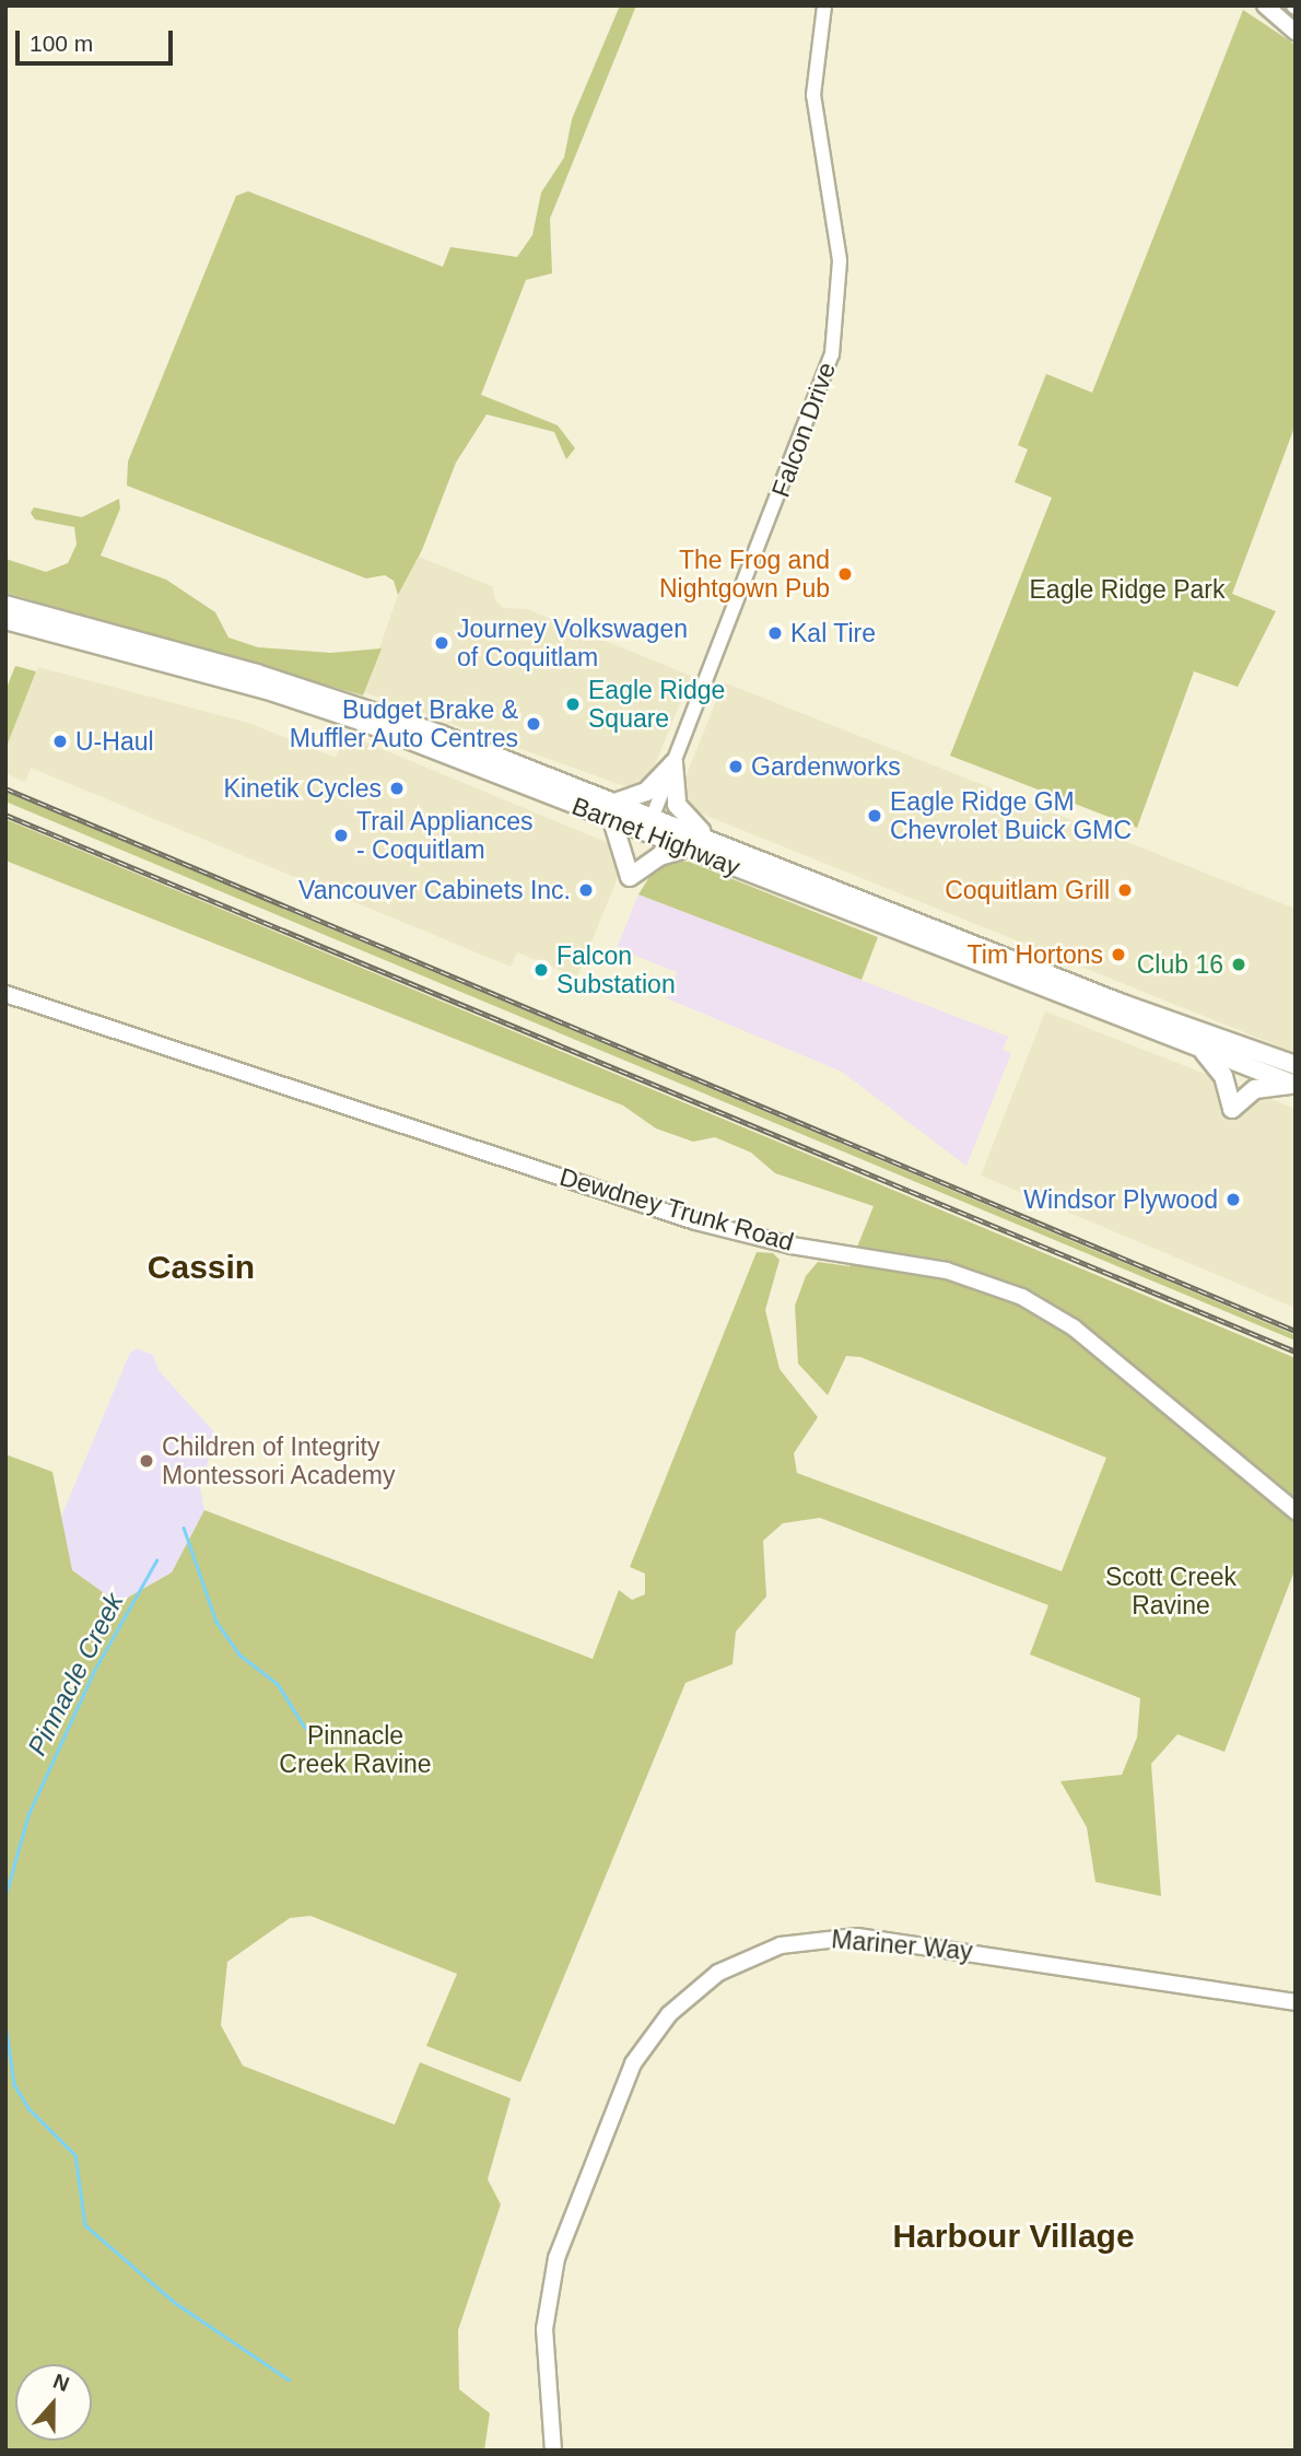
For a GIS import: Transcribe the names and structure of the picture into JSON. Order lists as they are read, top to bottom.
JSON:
{
  "streets": {
    "main road": ["Barnet Highway", "Dewdney Trunk Road", "Mariner Way"],
    "street": ["Falcon Drive"]
  },
  "crossings": [
    ["Falcon Drive", "Barnet Highway"]
  ],
  "districts": ["Cassin", "Harbour Village"],
  "water": ["Pinnacle Creek"],
  "parks": ["Eagle Ridge Park", "Scott Creek Ravine", "Pinnacle Creek Ravine"],
  "places": [
    "The Frog and Nightgown Pub",
    "Kal Tire",
    "Journey Volkswagen of Coquitlam",
    "Eagle Ridge Square",
    "Budget Brake & Muffler Auto Centres",
    "U-Haul",
    "Gardenworks",
    "Kinetik Cycles",
    "Eagle Ridge GM Chevrolet Buick GMC",
    "Trail Appliances - Coquitlam",
    "Vancouver Cabinets Inc.",
    "Coquitlam Grill",
    "Tim Hortons",
    "Club 16",
    "Falcon Substation",
    "Windsor Plywood",
    "Children of Integrity Montessori Academy"
  ],
  "scale_bar": "100 m",
  "north": "top"
}
